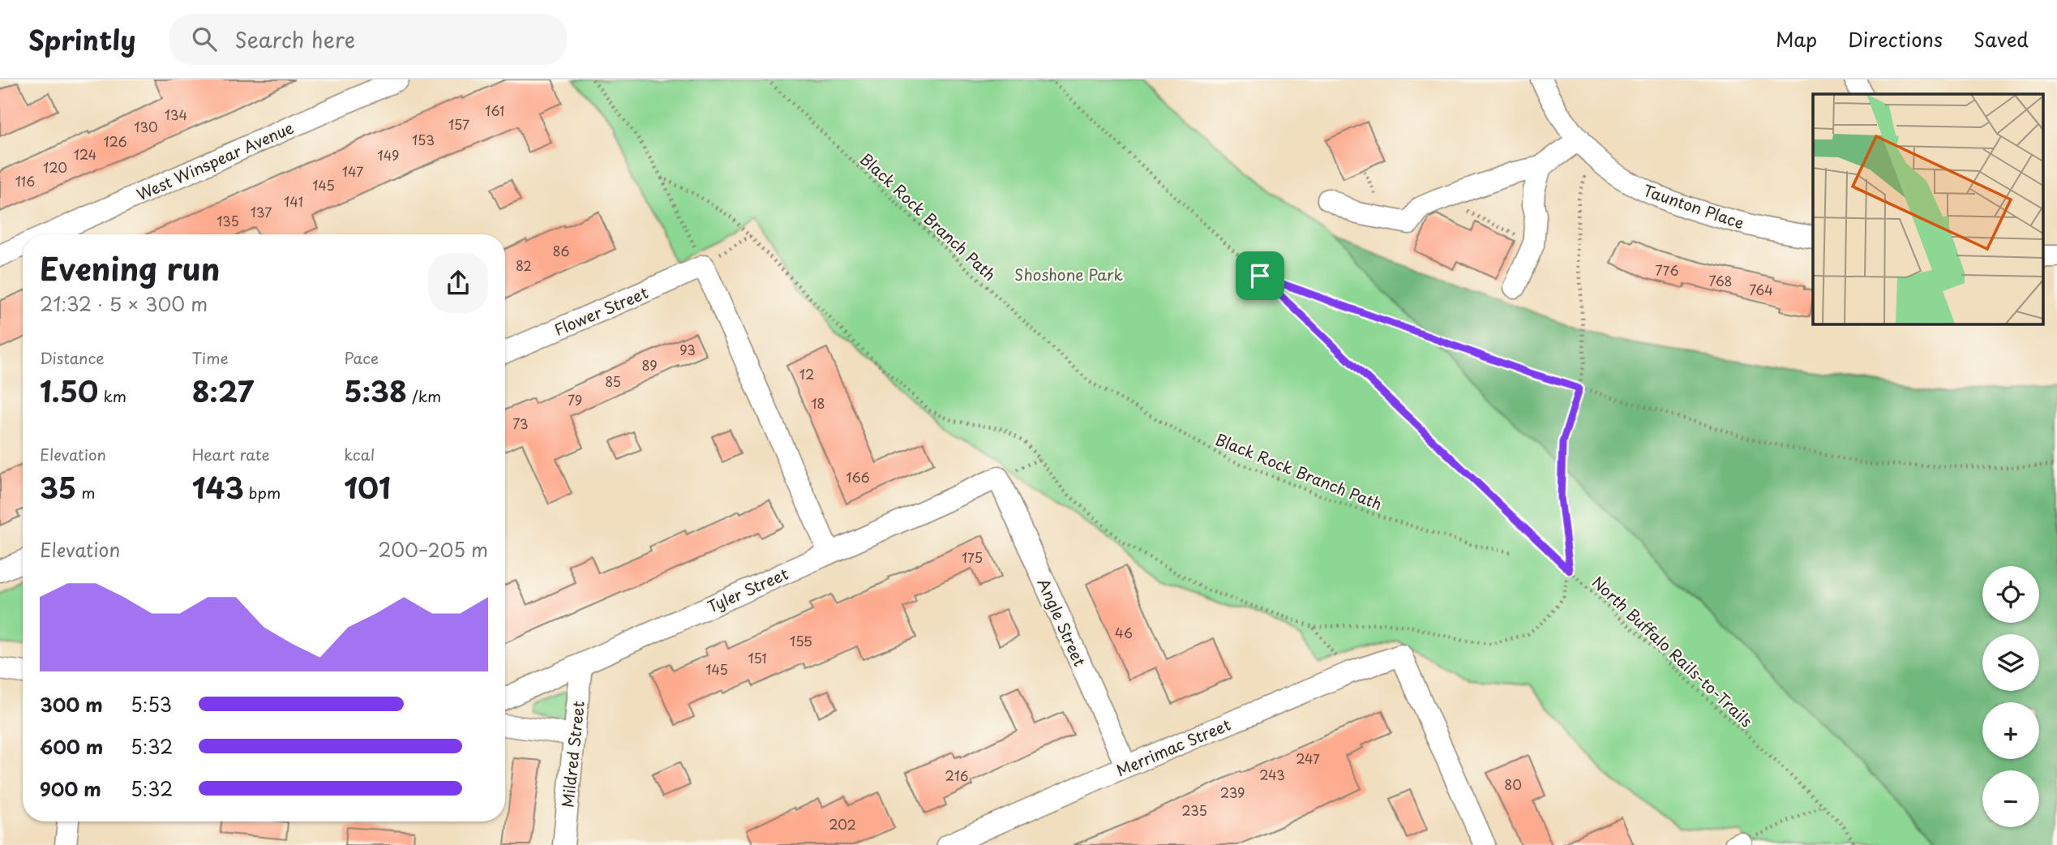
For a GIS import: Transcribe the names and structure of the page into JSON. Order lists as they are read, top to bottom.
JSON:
{
  "streets": {
    "street": [
      "West Winspear Avenue",
      "Taunton Place",
      "Flower Street",
      "Tyler Street",
      "Angle Street",
      "Merrimac Street",
      "Mildred Street"
    ],
    "path": ["Black Rock Branch Path", "North Buffalo Rails-to-Trails"]
  },
  "crossings": [
    ["Tyler Street", "Angle Street"],
    ["Tyler Street", "Mildred Street"],
    ["Angle Street", "Merrimac Street"]
  ],
  "parks": ["Shoshone Park"],
  "house_numbers": [
    "161",
    "134",
    "157",
    "130",
    "153",
    "126",
    "124",
    "149",
    "120",
    "147",
    "116",
    "145",
    "141",
    "137",
    "135",
    "86",
    "82",
    "776",
    "768",
    "764",
    "93",
    "89",
    "12",
    "85",
    "79",
    "18",
    "73",
    "166",
    "175",
    "46",
    "155",
    "151",
    "145",
    "247",
    "243",
    "216",
    "80",
    "239",
    "235",
    "202"
  ],
  "page": {
    "header": "Sprintly",
    "search": "Search here",
    "nav": ["Map", "Directions", "Saved"],
    "heading": ["Evening run", "21:32 · 5 × 300 m"],
    "stats": [
      ["Distance", "1.50 km"],
      ["Time", "8:27"],
      ["Pace", "5:38 /km"],
      ["Elevation", "35 m"],
      ["Heart rate", "143 bpm"],
      ["kcal", "101"]
    ],
    "chart": ["Elevation", "200–205 m"],
    "map_buttons": ["+", "−"],
    "list": [
      {
        "name": "300 m",
        "note": "5:53"
      },
      {
        "name": "600 m",
        "note": "5:32"
      },
      {
        "name": "900 m",
        "note": "5:32"
      }
    ]
  }
}
